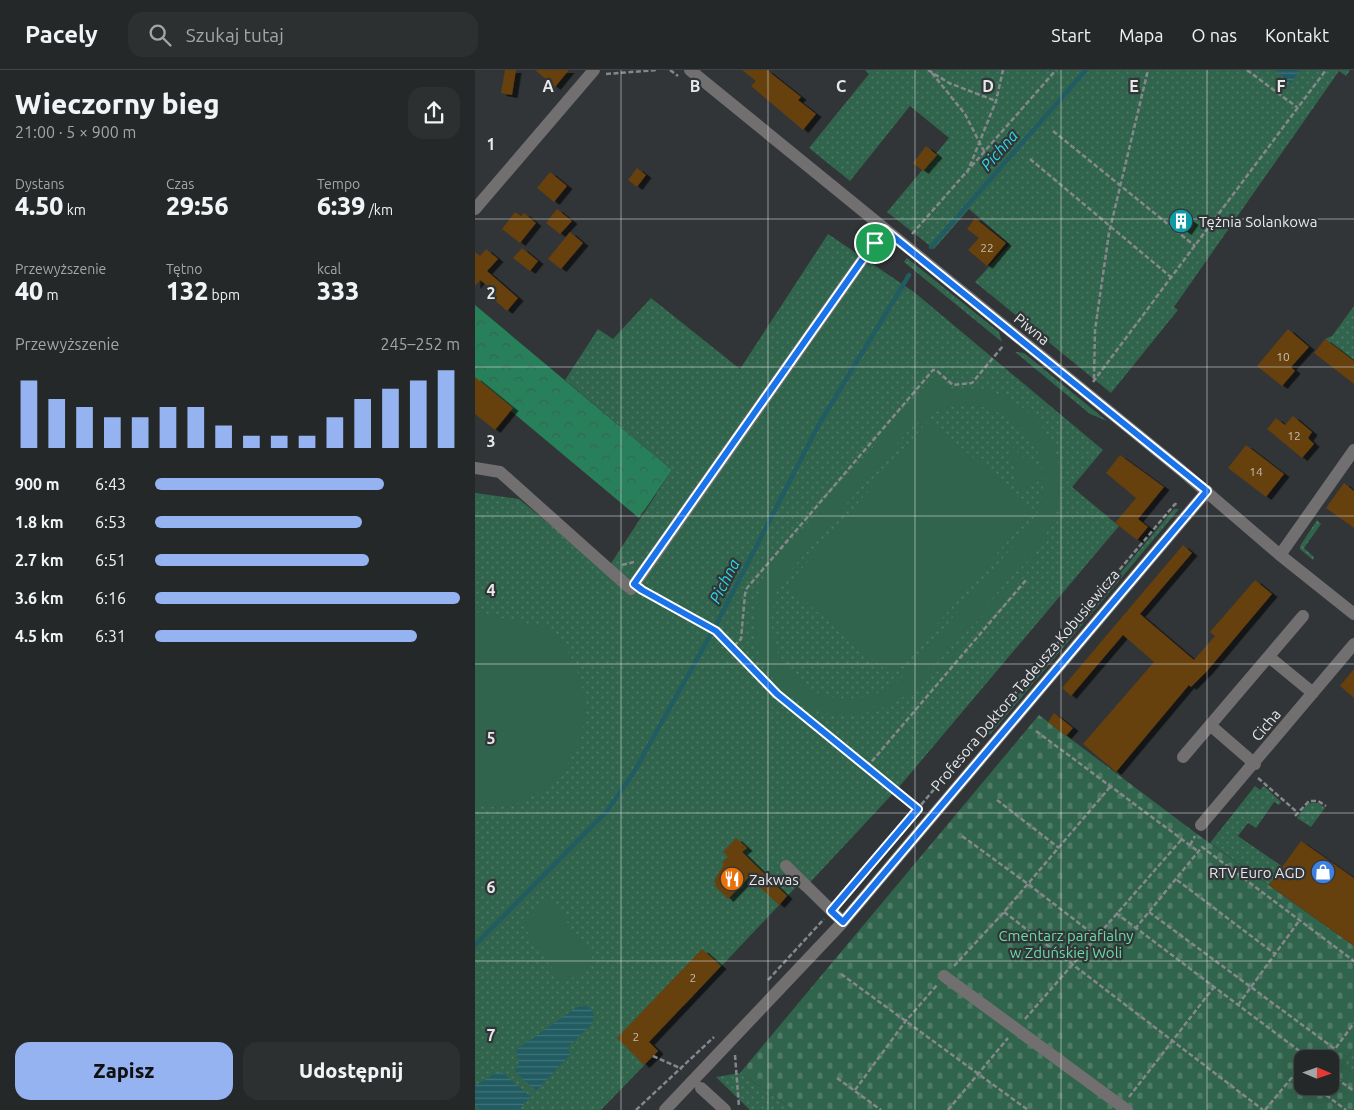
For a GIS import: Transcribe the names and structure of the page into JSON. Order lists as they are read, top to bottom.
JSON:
{
  "streets": {
    "street": ["Piwna", "Profesora Doktora Tadeusza Kobusiewicza", "Cicha"]
  },
  "crossings": [
    ["Piwna", "Profesora Doktora Tadeusza Kobusiewicza"]
  ],
  "water": ["Pichna"],
  "parks": ["Cmentarz parafialny w Zduńskiej Woli"],
  "places": {
    "building": ["Tężnia Solankowa"],
    "shop": ["RTV Euro AGD"],
    "restaurant": ["Zakwas"]
  },
  "house_numbers": [
    "22",
    "10",
    "12",
    "14",
    "2",
    "2"
  ],
  "north": "right",
  "page": {
    "header": "Pacely",
    "search": "Szukaj tutaj",
    "nav": [
      "Start",
      "Mapa",
      "O nas",
      "Kontakt"
    ],
    "heading": ["Wieczorny bieg", "21:00 · 5 × 900 m"],
    "stats": [
      ["Dystans", "4.50 km"],
      ["Czas", "29:56"],
      ["Tempo", "6:39 /km"],
      ["Przewyższenie", "40 m"],
      ["Tętno", "132 bpm"],
      ["kcal", "333"]
    ],
    "chart": ["Przewyższenie", "245–252 m"],
    "list": [
      {
        "name": "900 m",
        "note": "6:43"
      },
      {
        "name": "1.8 km",
        "note": "6:53"
      },
      {
        "name": "2.7 km",
        "note": "6:51"
      },
      {
        "name": "3.6 km",
        "note": "6:16"
      },
      {
        "name": "4.5 km",
        "note": "6:31"
      }
    ],
    "buttons": ["Zapisz", "Udostępnij"]
  },
  "grid": {
    "columns": [
      "A",
      "B",
      "C",
      "D",
      "E",
      "F"
    ],
    "rows": [
      "1",
      "2",
      "3",
      "4",
      "5",
      "6",
      "7"
    ]
  }
}
